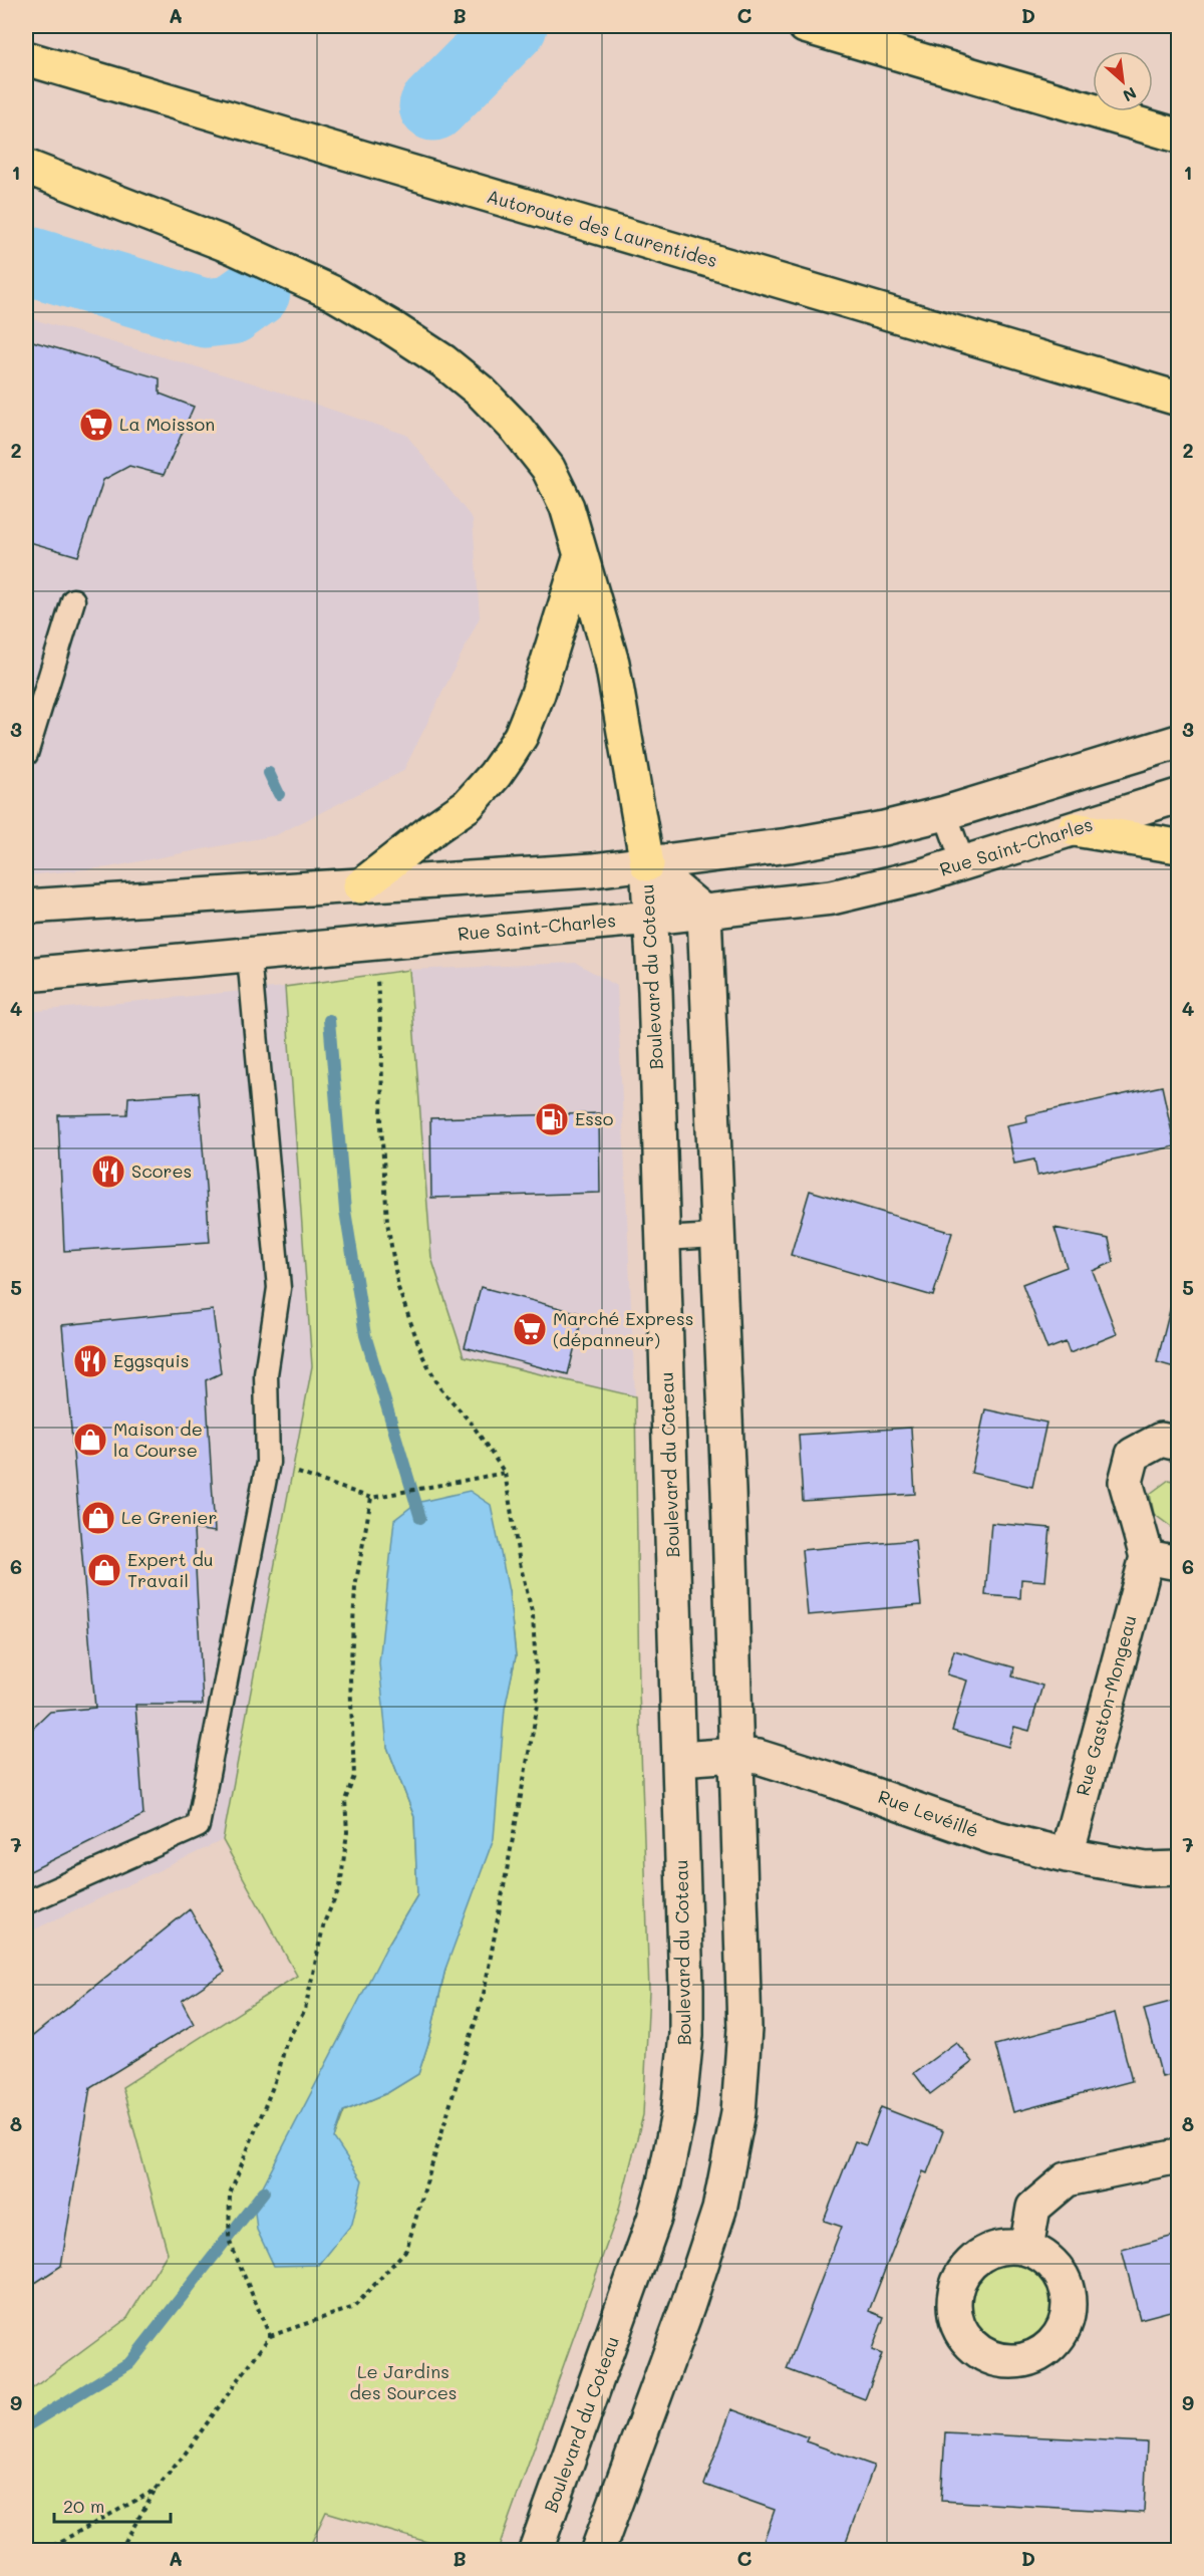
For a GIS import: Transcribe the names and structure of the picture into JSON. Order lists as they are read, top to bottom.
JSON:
{
  "streets": {
    "highway": ["Autoroute des Laurentides"],
    "street": [
      "Rue Saint-Charles",
      "Boulevard du Coteau",
      "Rue Gaston-Mongeau",
      "Rue Levéillé"
    ]
  },
  "crossings": [
    ["Rue Saint-Charles", "Boulevard du Coteau"],
    ["Boulevard du Coteau", "Rue Levéillé"],
    ["Rue Gaston-Mongeau", "Rue Levéillé"]
  ],
  "parks": ["Le Jardins des Sources"],
  "places": {
    "supermarket": ["La Moisson", "Marché Express (dépanneur)"],
    "fuel station": ["Esso"],
    "restaurant": ["Scores", "Eggsquis"],
    "shop": ["Maison de la Course", "Le Grenier", "Expert du Travail"]
  },
  "scale_bar": "20 m",
  "north": "bottom right",
  "grid": {
    "columns": [
      "A",
      "B",
      "C",
      "D"
    ],
    "rows": [
      "1",
      "2",
      "3",
      "4",
      "5",
      "6",
      "7",
      "8",
      "9"
    ]
  }
}
